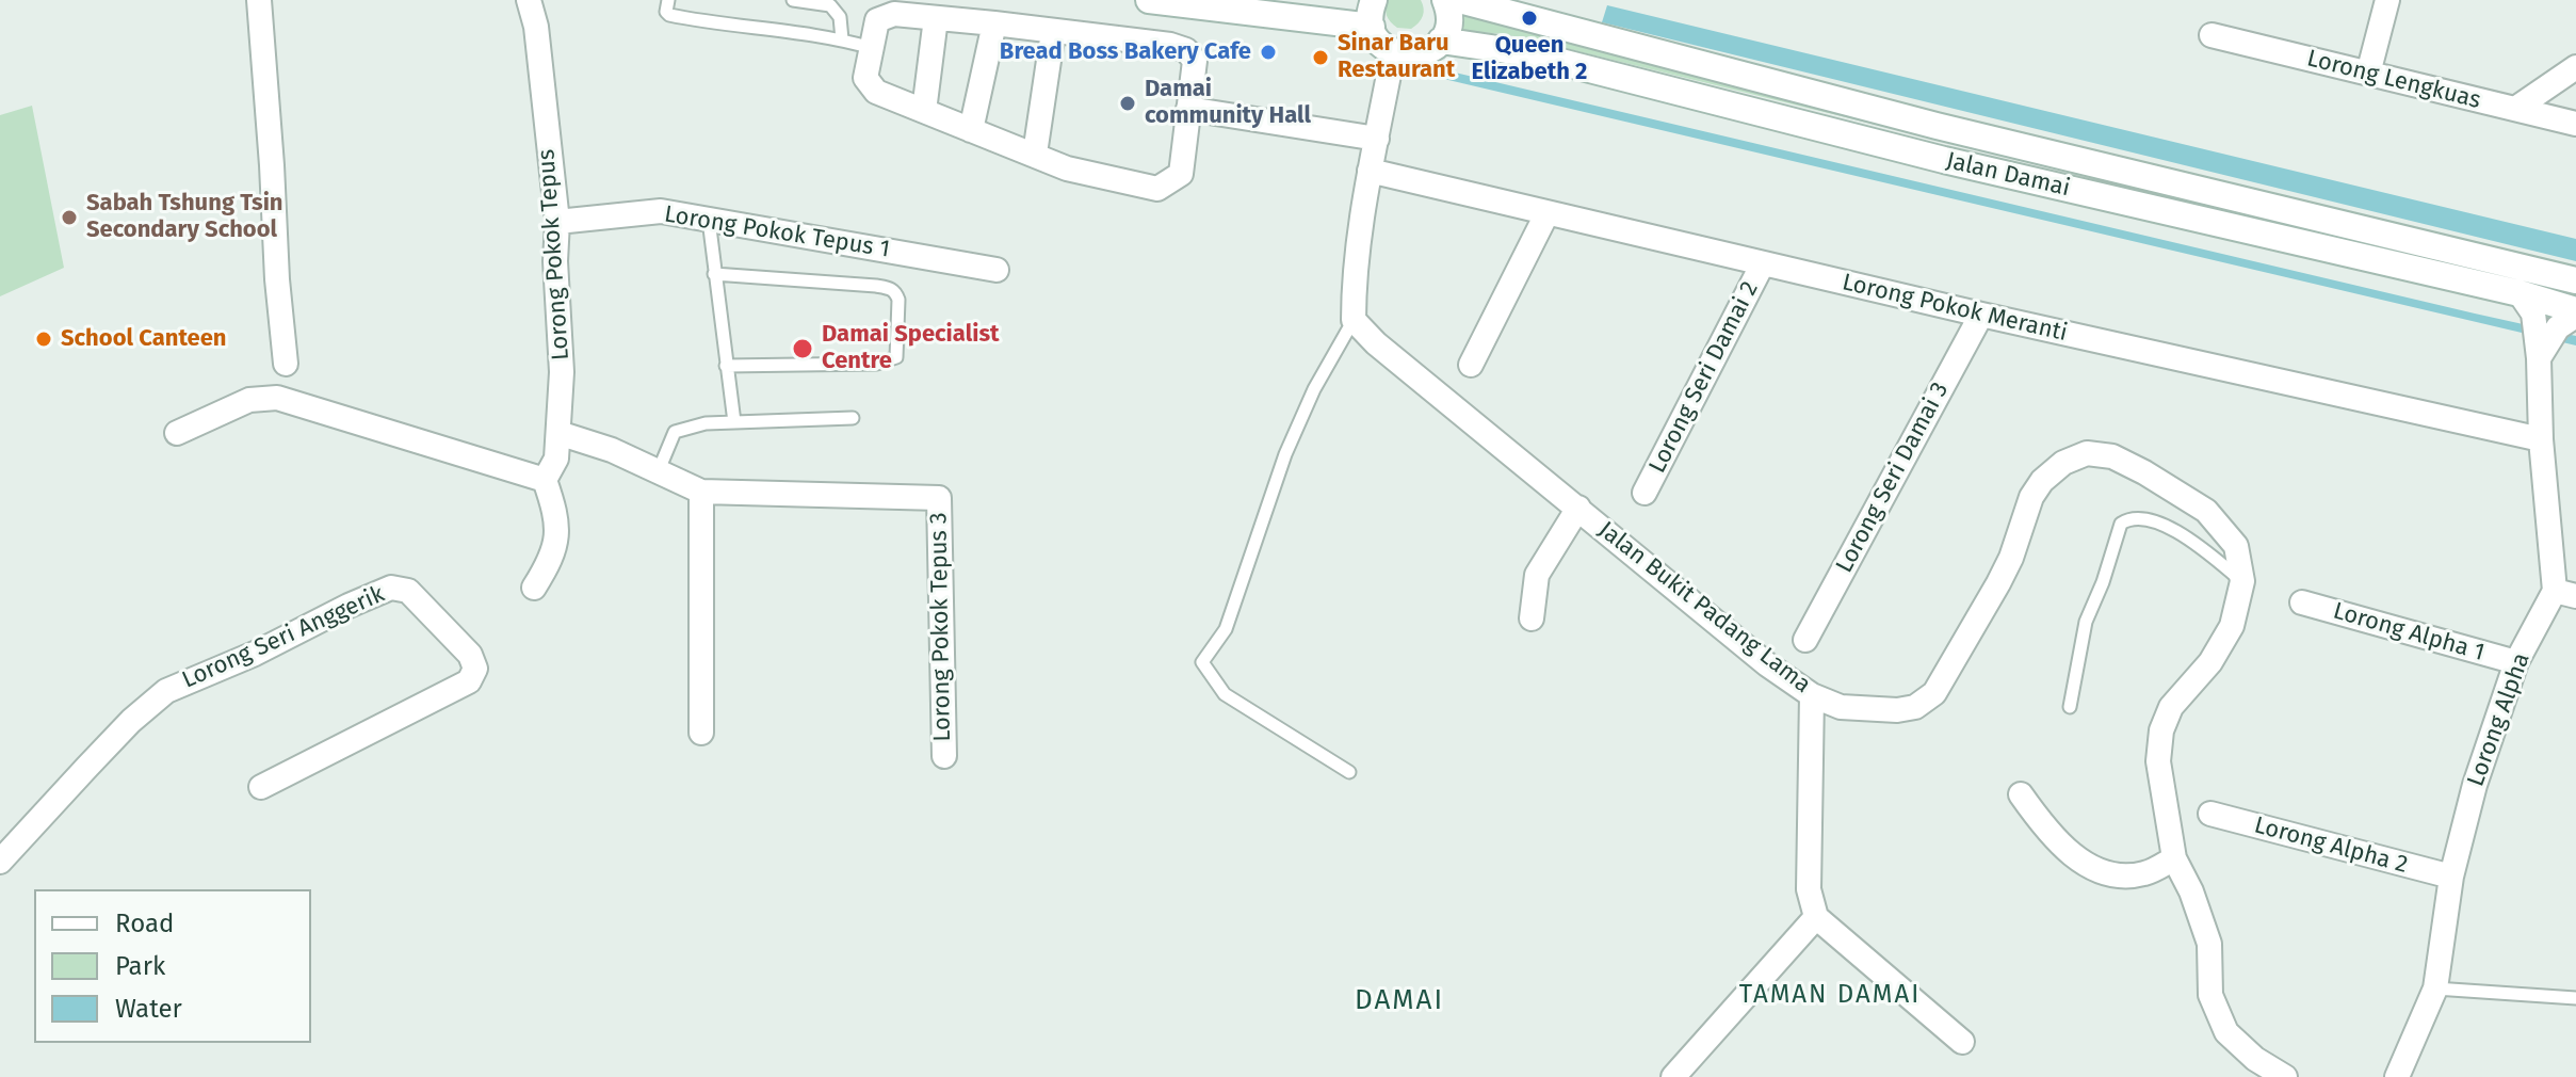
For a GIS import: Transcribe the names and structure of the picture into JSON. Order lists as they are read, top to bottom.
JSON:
{
  "streets": {
    "main road": ["Jalan Damai"],
    "street": [
      "Lorong Lengkuas",
      "Lorong Pokok Tepus 1",
      "Lorong Pokok Tepus",
      "Lorong Pokok Meranti",
      "Lorong Seri Damai 2",
      "Lorong Seri Damai 3",
      "Jalan Bukit Padang Lama",
      "Lorong Pokok Tepus 3",
      "Lorong Alpha 1",
      "Lorong Seri Anggerik",
      "Lorong Alpha",
      "Lorong Alpha 2"
    ]
  },
  "crossings": [
    ["Jalan Damai", "Lorong Alpha"],
    ["Lorong Pokok Tepus 1", "Lorong Pokok Tepus"],
    ["Lorong Pokok Meranti", "Lorong Seri Damai 2"],
    ["Lorong Pokok Meranti", "Lorong Seri Damai 3"],
    ["Lorong Pokok Meranti", "Lorong Alpha"],
    ["Lorong Alpha 1", "Lorong Alpha"],
    ["Lorong Alpha", "Lorong Alpha 2"]
  ],
  "districts": ["TAMAN DAMAI", "DAMAI"],
  "places": [
    "Queen Elizabeth 2",
    "Bread Boss Bakery Cafe",
    "Sinar Baru Restaurant",
    "Damai community Hall",
    "Sabah Tshung Tsin Secondary School",
    "School Canteen",
    "Damai Specialist Centre"
  ],
  "legend": ["Road", "Park", "Water"]
}
